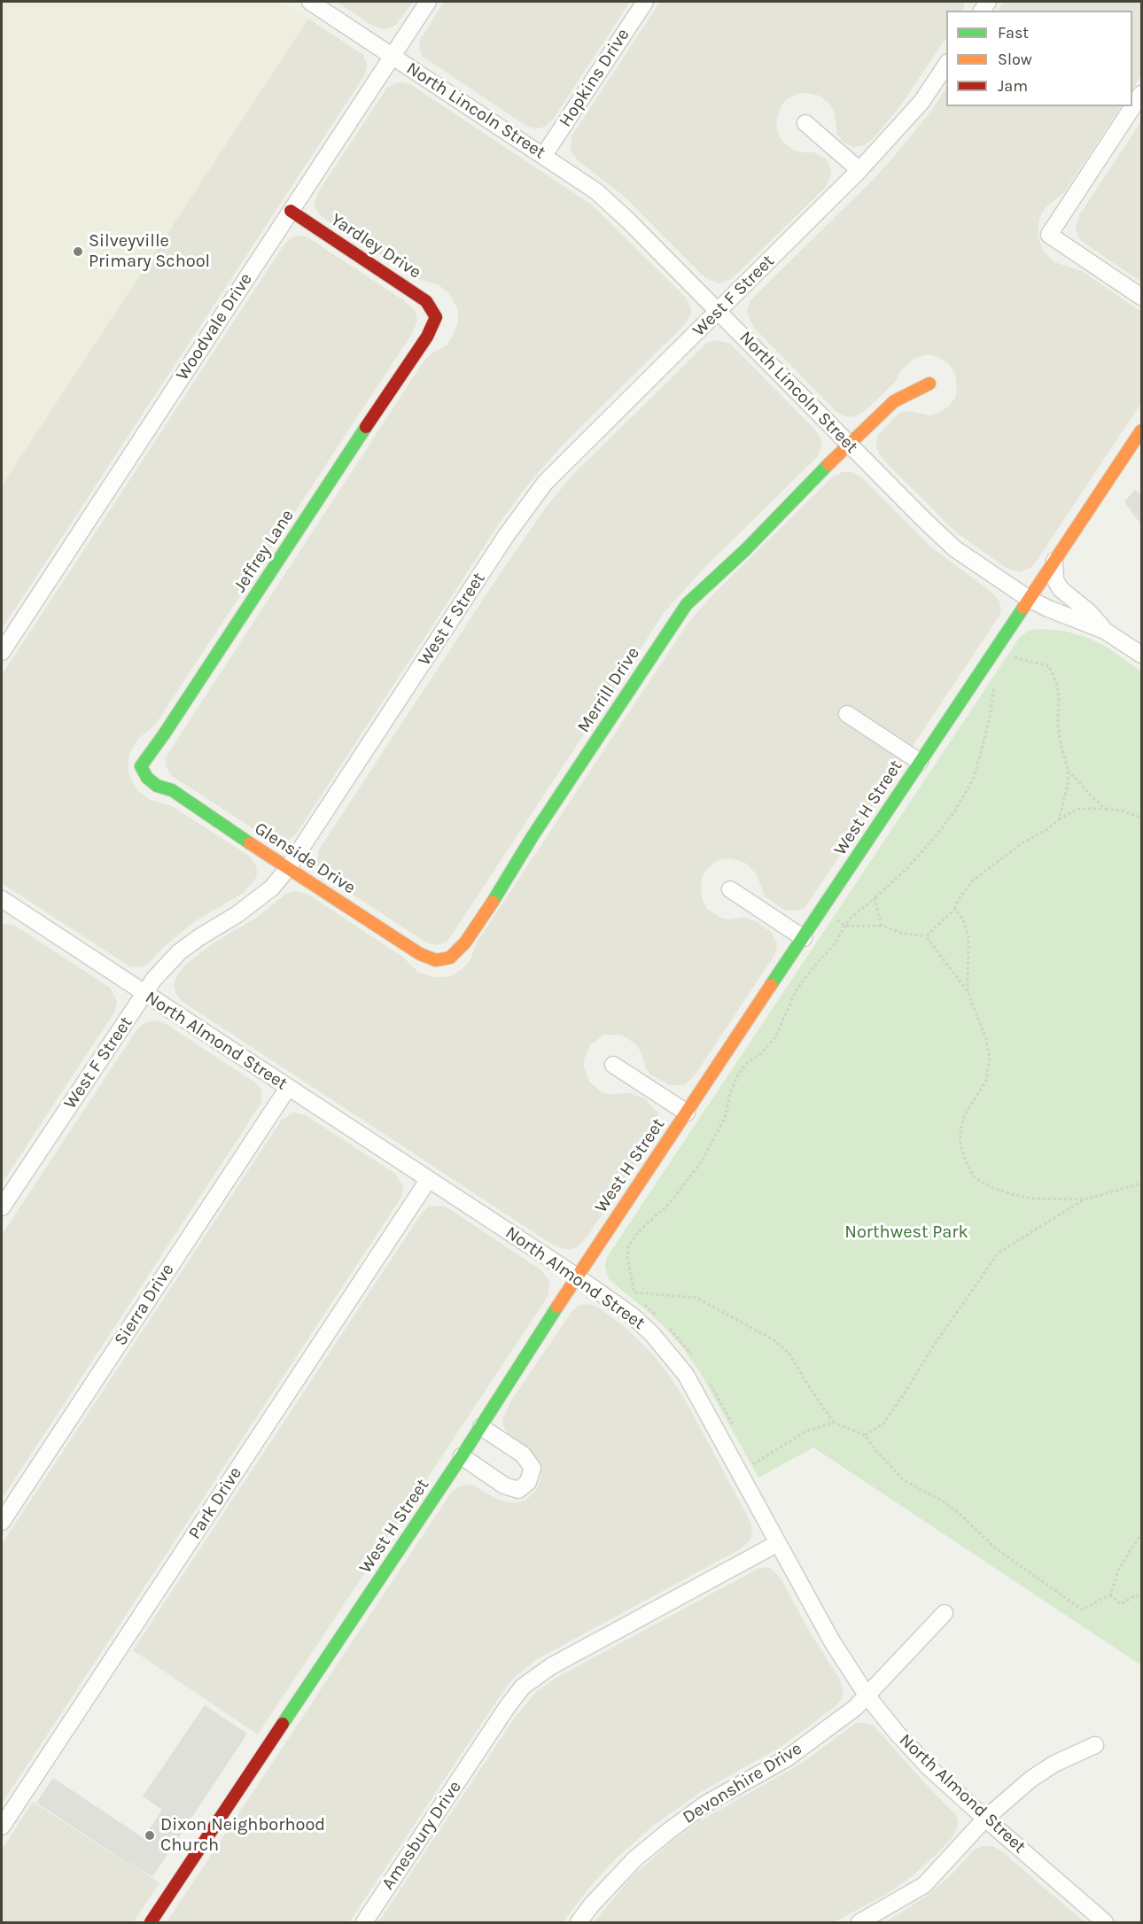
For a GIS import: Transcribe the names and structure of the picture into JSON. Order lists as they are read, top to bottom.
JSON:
{
  "streets": {
    "street": [
      "Hopkins Drive",
      "North Lincoln Street",
      "Yardley Drive",
      "West F Street",
      "Woodvale Drive",
      "Jeffrey Lane",
      "Merrill Drive",
      "West H Street",
      "Glenside Drive",
      "North Almond Street",
      "Sierra Drive",
      "Park Drive",
      "Devonshire Drive",
      "Amesbury Drive"
    ]
  },
  "crossings": [
    ["Hopkins Drive", "North Lincoln Street"],
    ["North Lincoln Street", "West F Street"],
    ["North Lincoln Street", "Woodvale Drive"],
    ["North Lincoln Street", "Merrill Drive"],
    ["North Lincoln Street", "West H Street"],
    ["Yardley Drive", "Woodvale Drive"],
    ["Yardley Drive", "Jeffrey Lane"],
    ["West F Street", "Glenside Drive"],
    ["West F Street", "North Almond Street"],
    ["Jeffrey Lane", "Glenside Drive"],
    ["Merrill Drive", "Glenside Drive"],
    ["West H Street", "North Almond Street"],
    ["North Almond Street", "Sierra Drive"],
    ["North Almond Street", "Park Drive"],
    ["North Almond Street", "Devonshire Drive"],
    ["North Almond Street", "Amesbury Drive"]
  ],
  "parks": ["Northwest Park"],
  "places": ["Silveyville Primary School", "Dixon Neighborhood Church"],
  "legend": ["Fast", "Slow", "Jam"]
}
